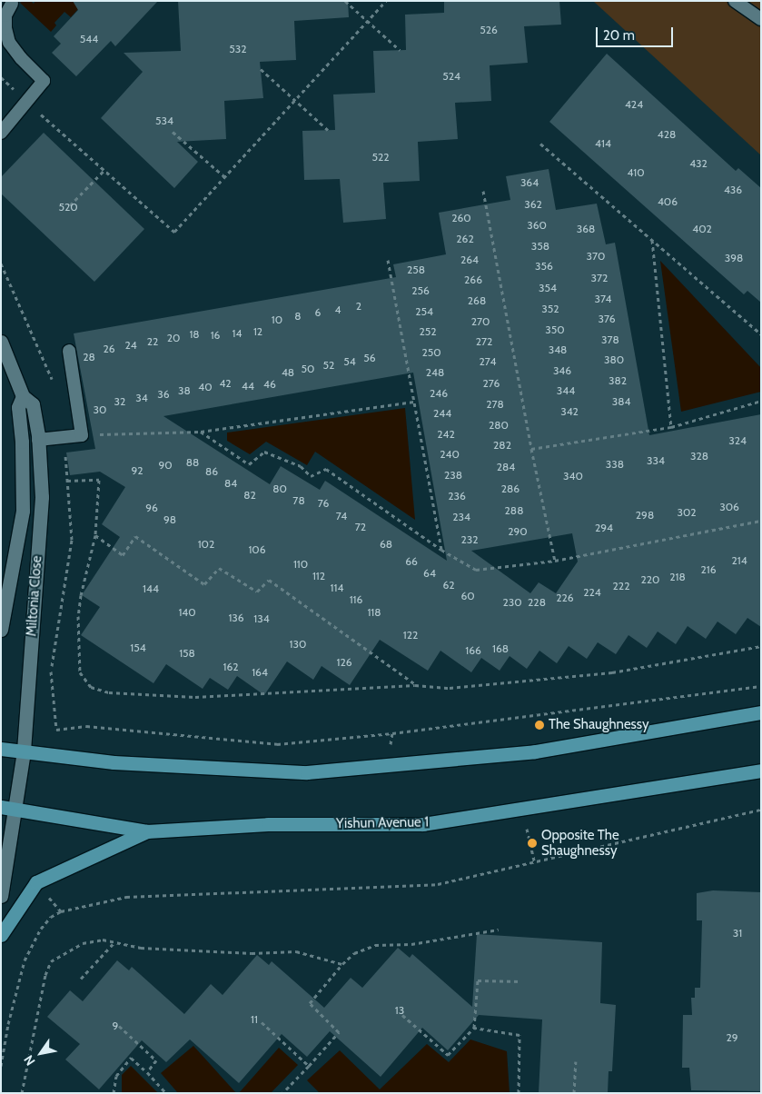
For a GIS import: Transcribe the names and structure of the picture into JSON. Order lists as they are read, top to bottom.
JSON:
{
  "streets": {
    "main road": ["Yishun Avenue 1"],
    "street": ["Miltonia Close"]
  },
  "crossings": [
    ["Miltonia Close", "Yishun Avenue 1"]
  ],
  "places": ["The Shaughnessy", "Opposite The Shaughnessy"],
  "house_numbers": [
    "526",
    "544",
    "532",
    "524",
    "424",
    "534",
    "428",
    "414",
    "522",
    "432",
    "410",
    "364",
    "436",
    "406",
    "362",
    "520",
    "260",
    "360",
    "368",
    "402",
    "262",
    "358",
    "370",
    "398",
    "264",
    "356",
    "258",
    "372",
    "266",
    "354",
    "256",
    "374",
    "268",
    "2",
    "352",
    "4",
    "254",
    "6",
    "8",
    "376",
    "10",
    "270",
    "350",
    "12",
    "252",
    "14",
    "18",
    "16",
    "20",
    "378",
    "22",
    "272",
    "24",
    "26",
    "348",
    "250",
    "28",
    "56",
    "380",
    "54",
    "274",
    "52",
    "50",
    "346",
    "48",
    "248",
    "382",
    "42",
    "276",
    "46",
    "44",
    "40",
    "38",
    "344",
    "246",
    "36",
    "34",
    "32",
    "384",
    "278",
    "30",
    "342",
    "244",
    "280",
    "242",
    "324",
    "282",
    "240",
    "328",
    "334",
    "88",
    "338",
    "90",
    "284",
    "92",
    "86",
    "238",
    "340",
    "84",
    "80",
    "286",
    "82",
    "236",
    "78",
    "76",
    "306",
    "96",
    "288",
    "302",
    "298",
    "74",
    "234",
    "98",
    "72",
    "294",
    "290",
    "232",
    "102",
    "68",
    "106",
    "214",
    "66",
    "110",
    "216",
    "64",
    "112",
    "218",
    "220",
    "62",
    "222",
    "114",
    "144",
    "224",
    "60",
    "226",
    "116",
    "230",
    "228",
    "140",
    "118",
    "136",
    "134",
    "122",
    "130",
    "154",
    "168",
    "166",
    "158",
    "126",
    "162",
    "164",
    "31",
    "13",
    "11",
    "9",
    "29"
  ],
  "scale_bar": "20 m",
  "north": "bottom left"
}
